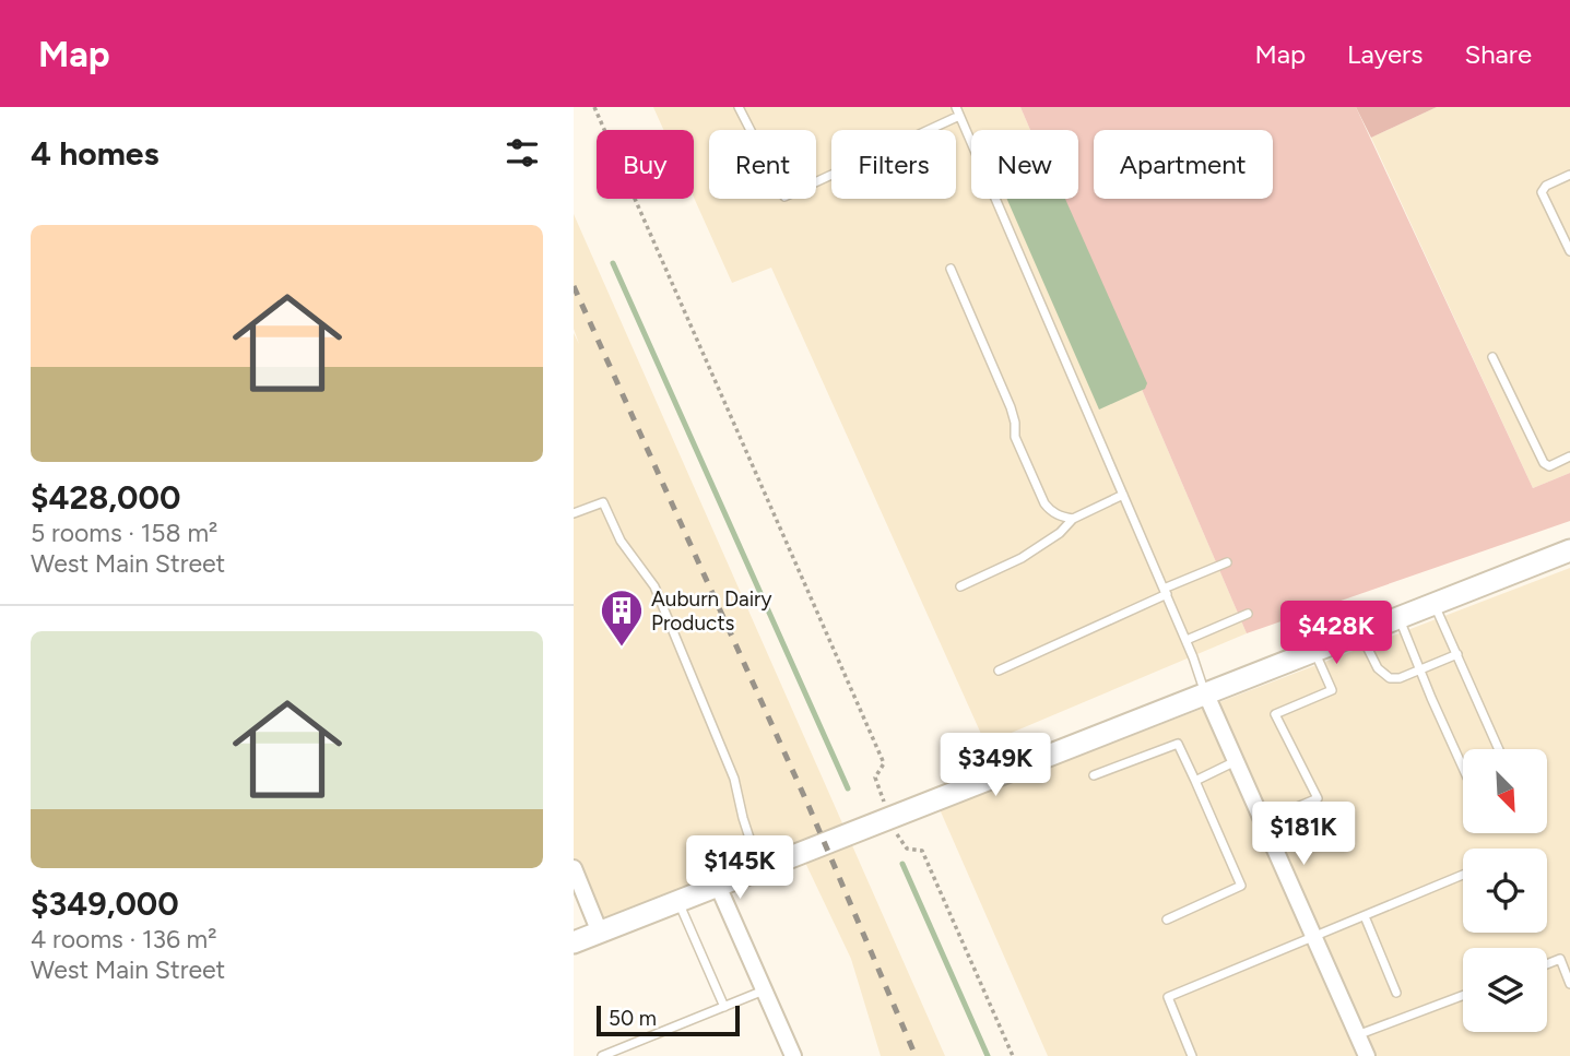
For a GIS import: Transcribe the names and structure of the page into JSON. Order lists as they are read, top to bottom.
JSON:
{
  "places": {
    "building": ["Auburn Dairy Products"]
  },
  "scale_bar": "50 m",
  "north": "bottom right",
  "page": {
    "header": "Map",
    "nav": ["Map", "Layers", "Share"],
    "heading": "4 homes",
    "chip": [
      "Buy",
      "Rent",
      "Filters",
      "New",
      "Apartment"
    ],
    "list": [
      {
        "name": "$428,000",
        "note": "5 rooms · 158 m² · West Main Street"
      },
      {
        "name": "$349,000",
        "note": "4 rooms · 136 m² · West Main Street"
      }
    ],
    "price": [
      "$428K",
      "$349K",
      "$181K",
      "$145K"
    ],
    "scale": "50 m"
  }
}
